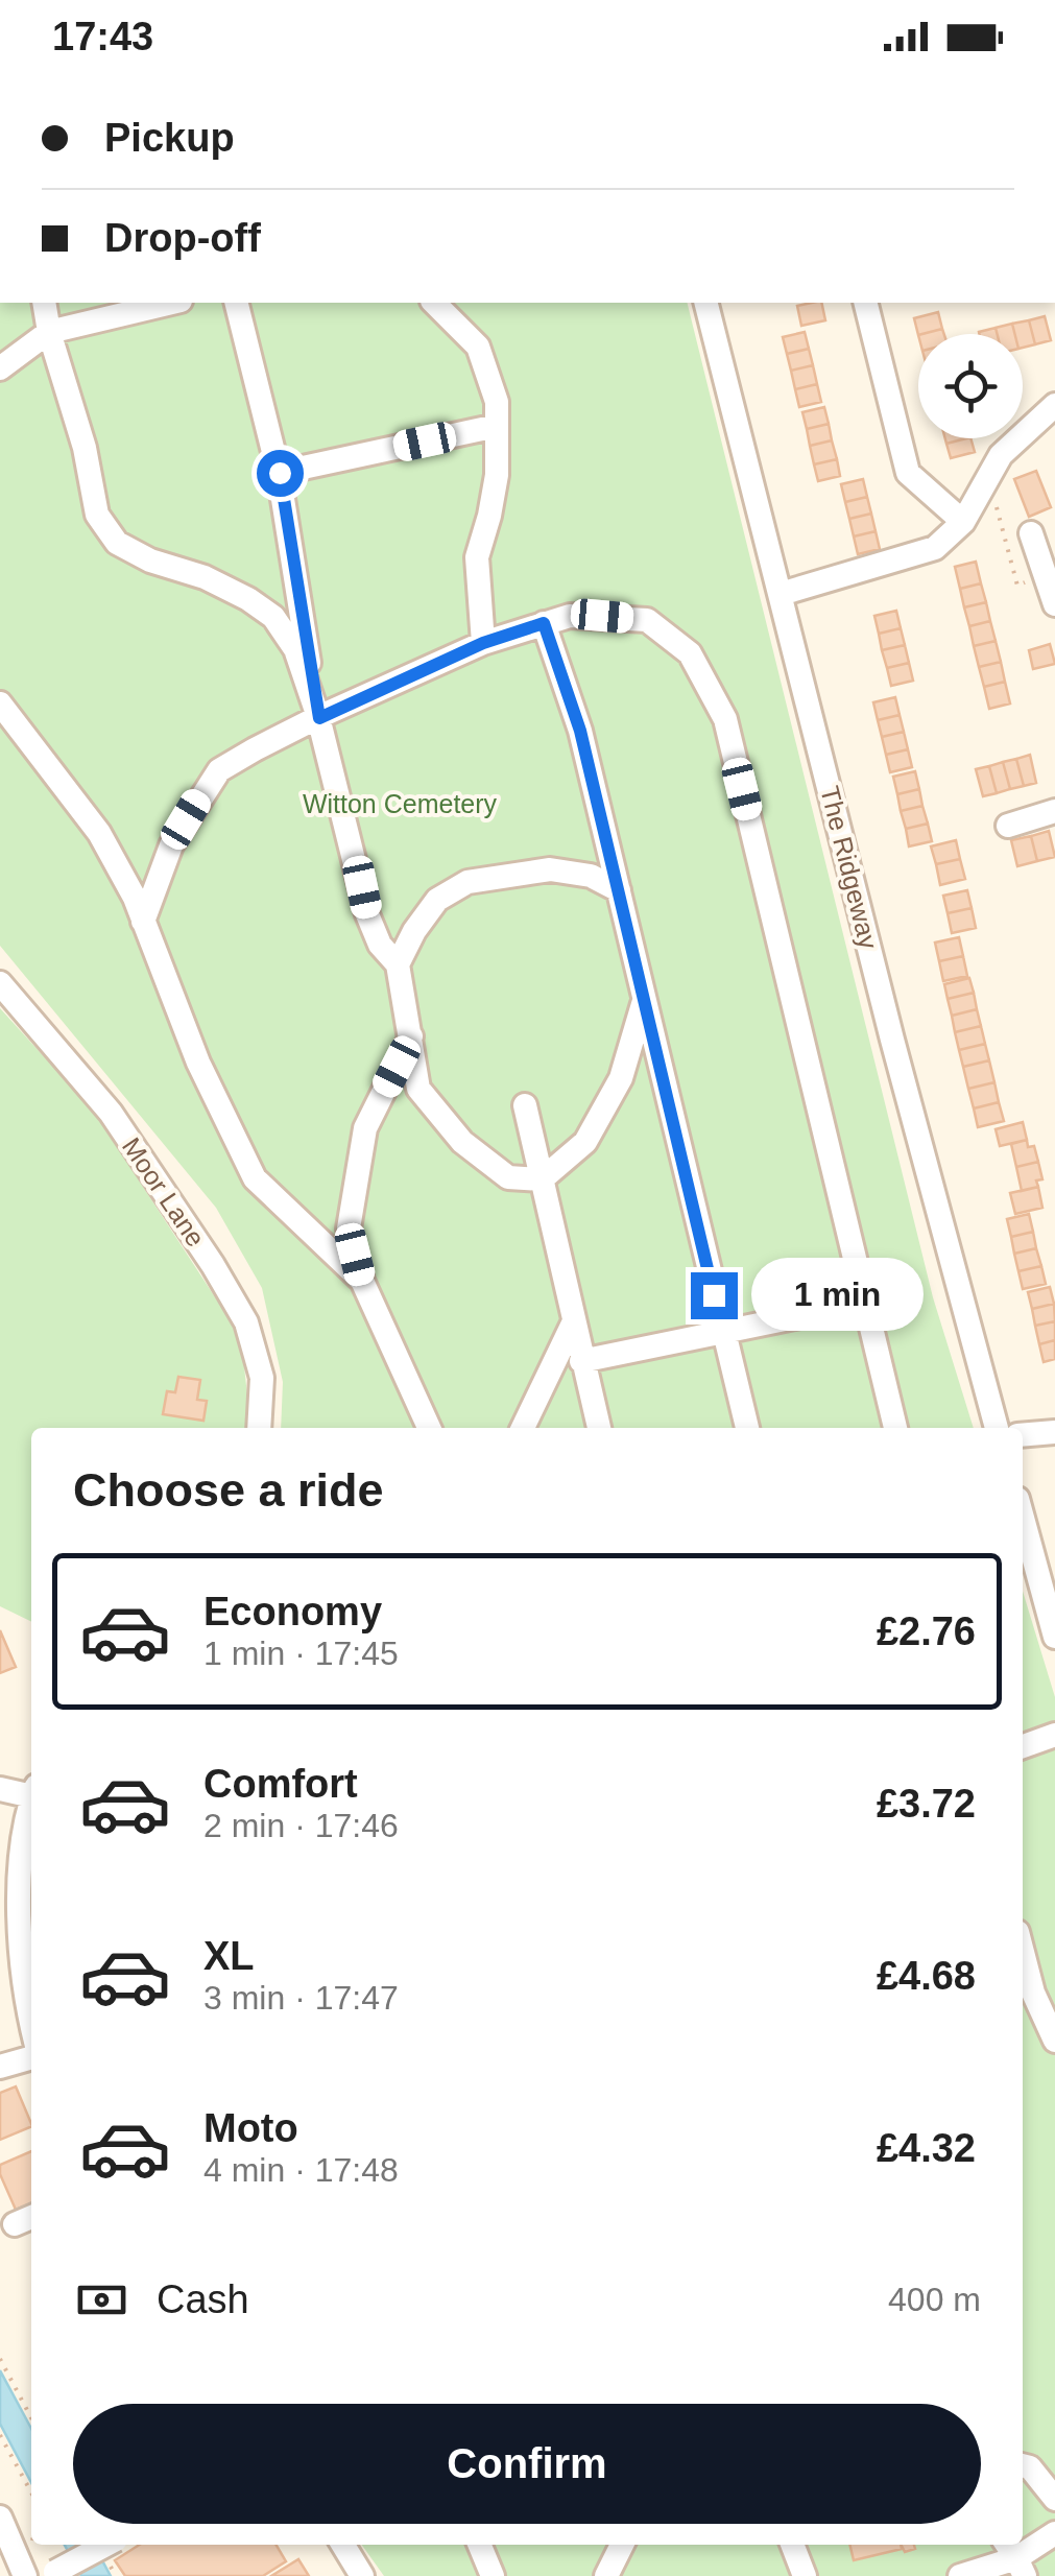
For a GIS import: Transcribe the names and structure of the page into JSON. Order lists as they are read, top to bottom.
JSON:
{
  "streets": {
    "street": ["The Ridgeway", "Moor Lane"]
  },
  "parks": ["Witton Cemetery"],
  "page": {
    "status": "17:43",
    "banner": ["Pickup", "Drop-off"],
    "bubble": "1 min",
    "heading": "Choose a ride",
    "list": [
      {
        "name": "Economy",
        "note": "1 min · 17:45",
        "value": "£2.76"
      },
      {
        "name": "Comfort",
        "note": "2 min · 17:46",
        "value": "£3.72"
      },
      {
        "name": "XL",
        "note": "3 min · 17:47",
        "value": "£4.68"
      },
      {
        "name": "Moto",
        "note": "4 min · 17:48",
        "value": "£4.32"
      }
    ],
    "pay": ["Cash", "400 m"],
    "buttons": "Confirm"
  }
}
